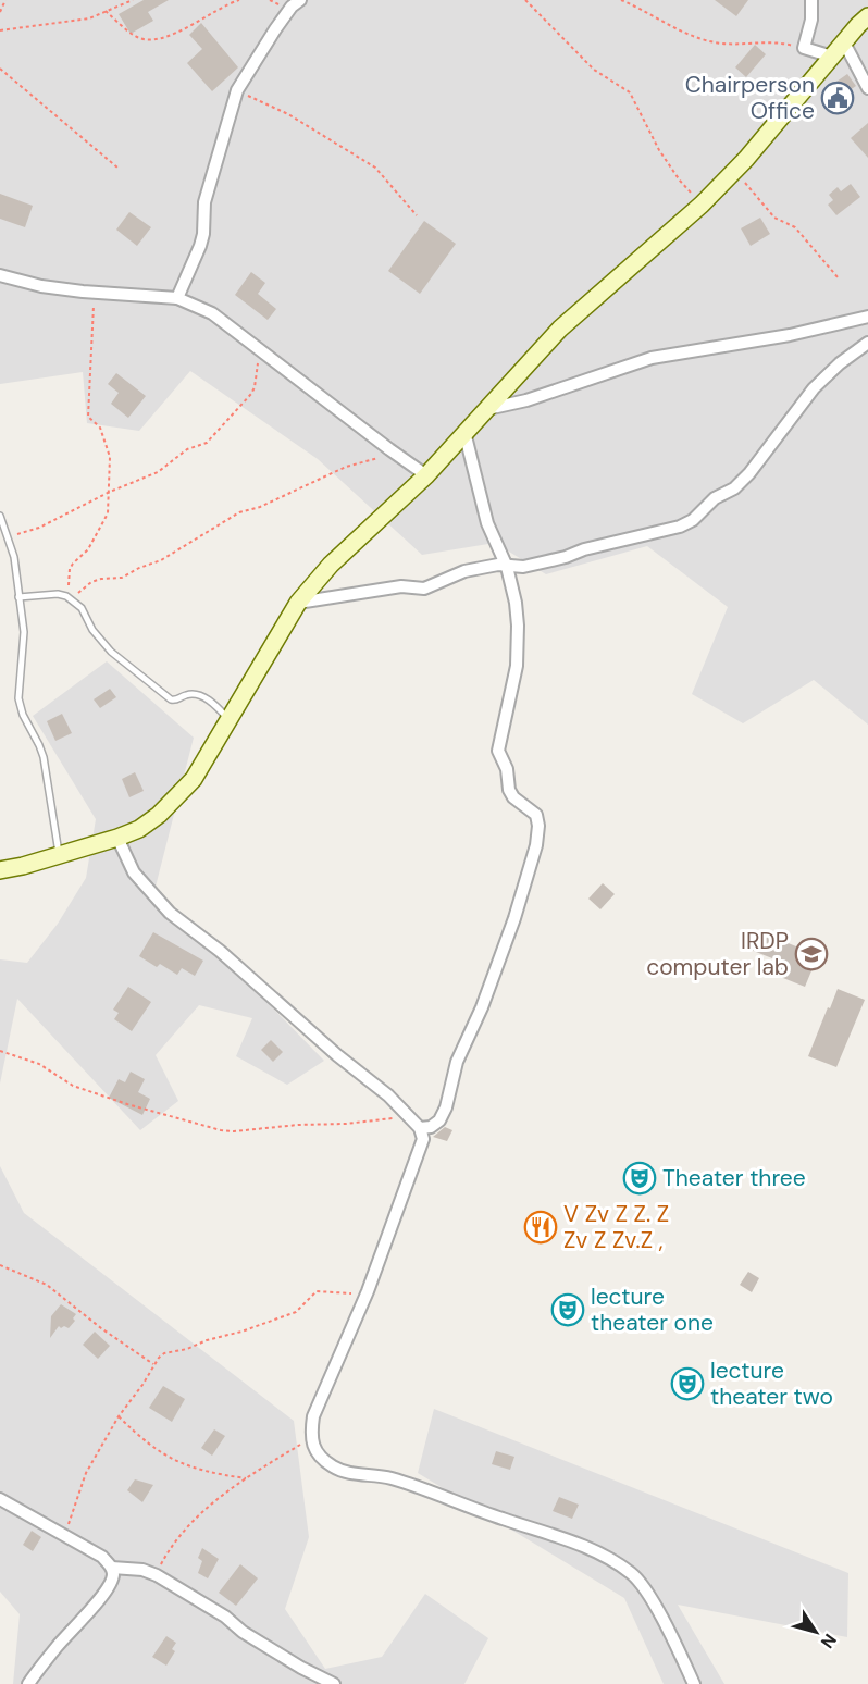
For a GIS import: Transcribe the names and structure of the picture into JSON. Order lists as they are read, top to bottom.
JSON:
{
  "places": {
    "public building": ["Chairperson Office"],
    "school or university": ["IRDP computer lab"],
    "theatre": ["Theater three", "lecture theater one", "lecture theater two"],
    "restaurant": ["V Zv Z Z. Z Zv Z Zv.Z ,"]
  },
  "north": "bottom right"
}
